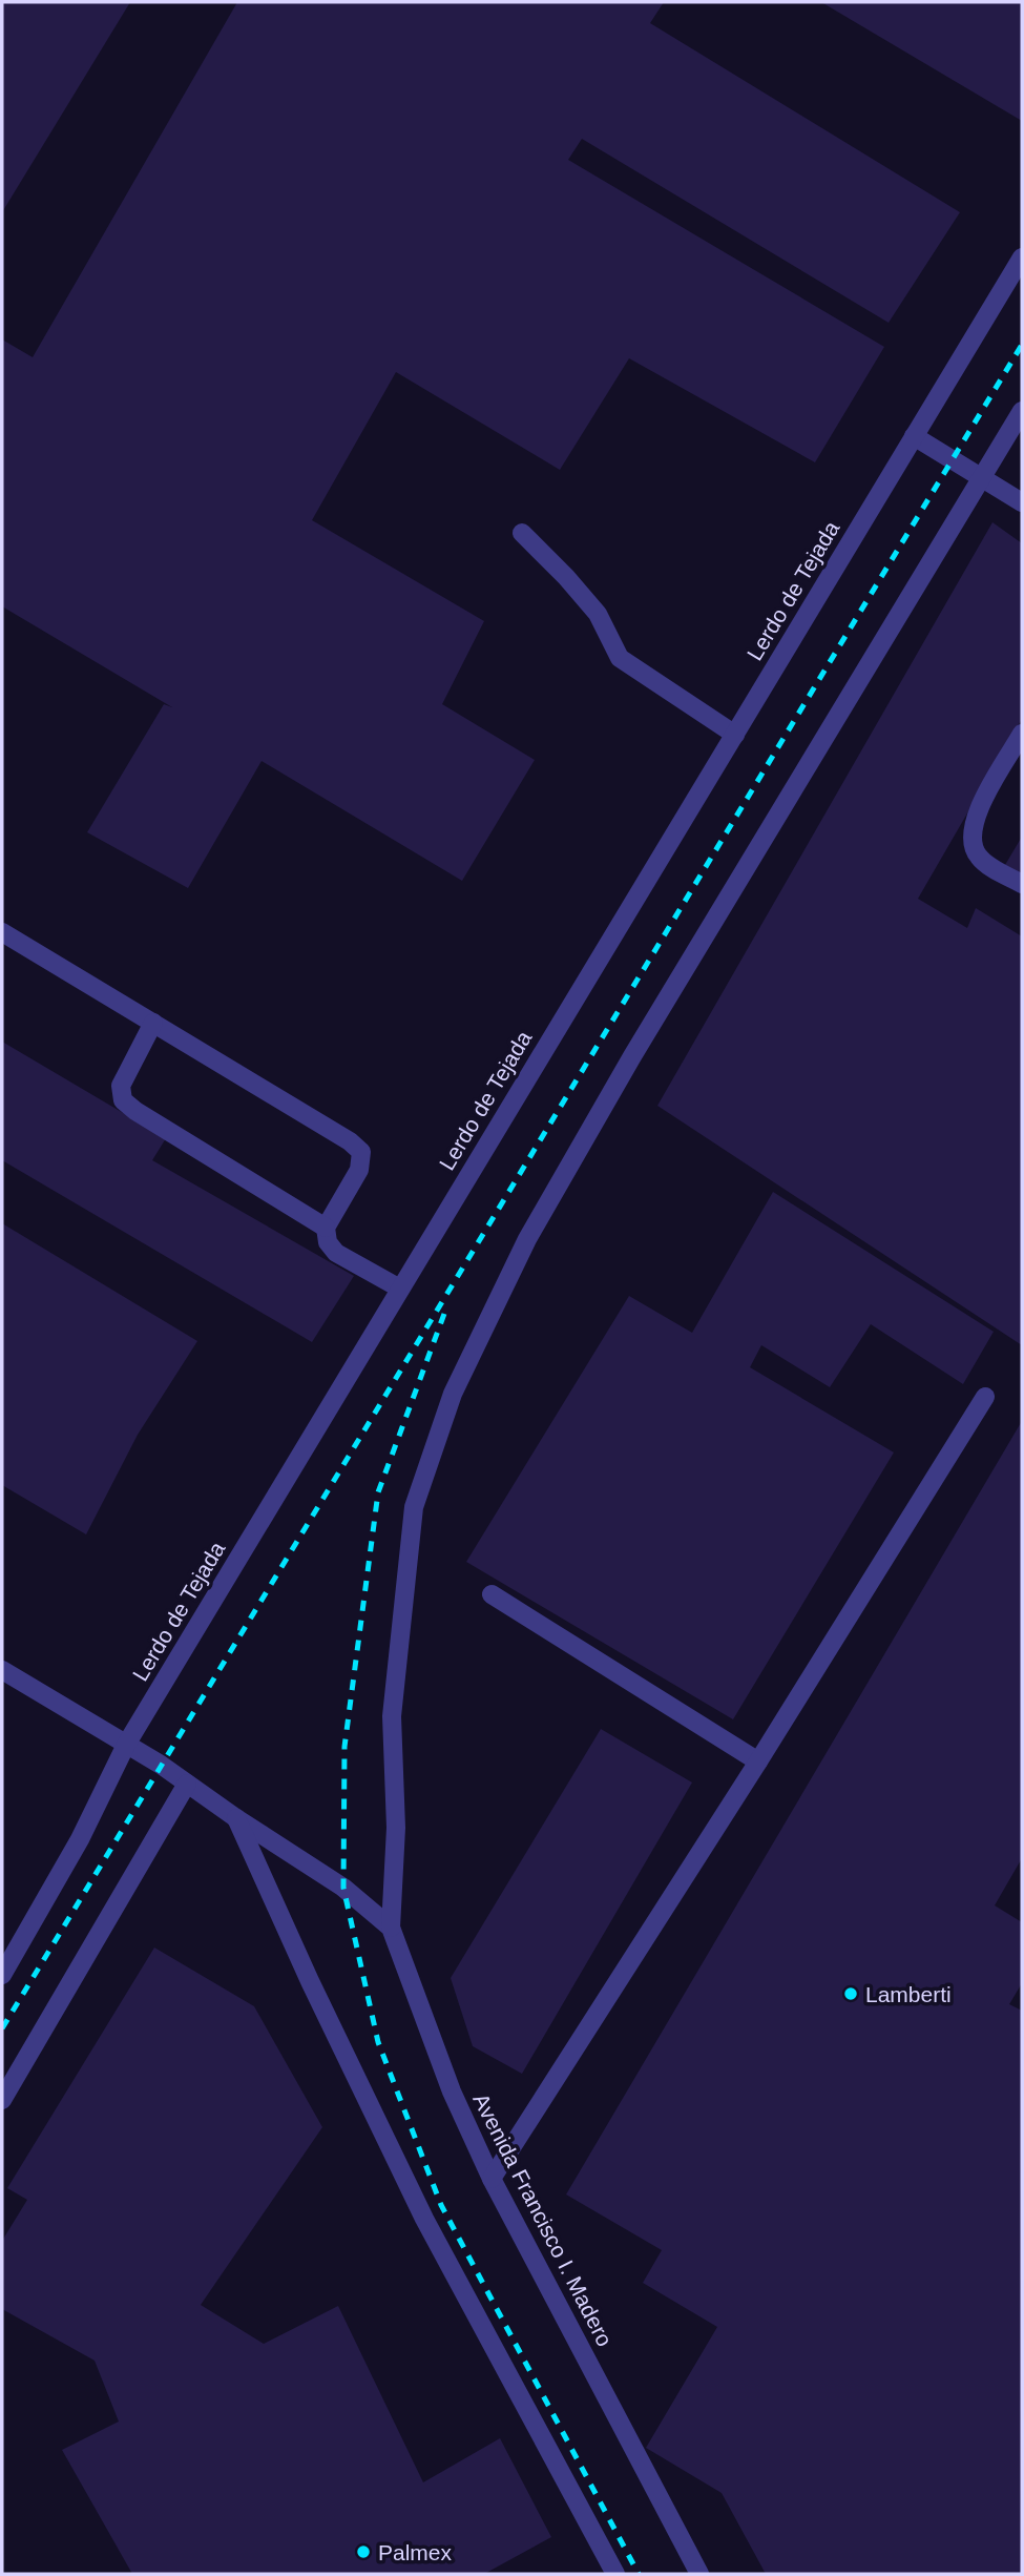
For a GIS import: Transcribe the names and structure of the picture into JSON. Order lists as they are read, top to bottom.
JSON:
{
  "streets": {
    "street": ["Lerdo de Tejada", "Avenida Francisco I. Madero"]
  },
  "crossings": [
    ["Lerdo de Tejada", "Avenida Francisco I. Madero"]
  ],
  "places": ["Lamberti", "Palmex"]
}
